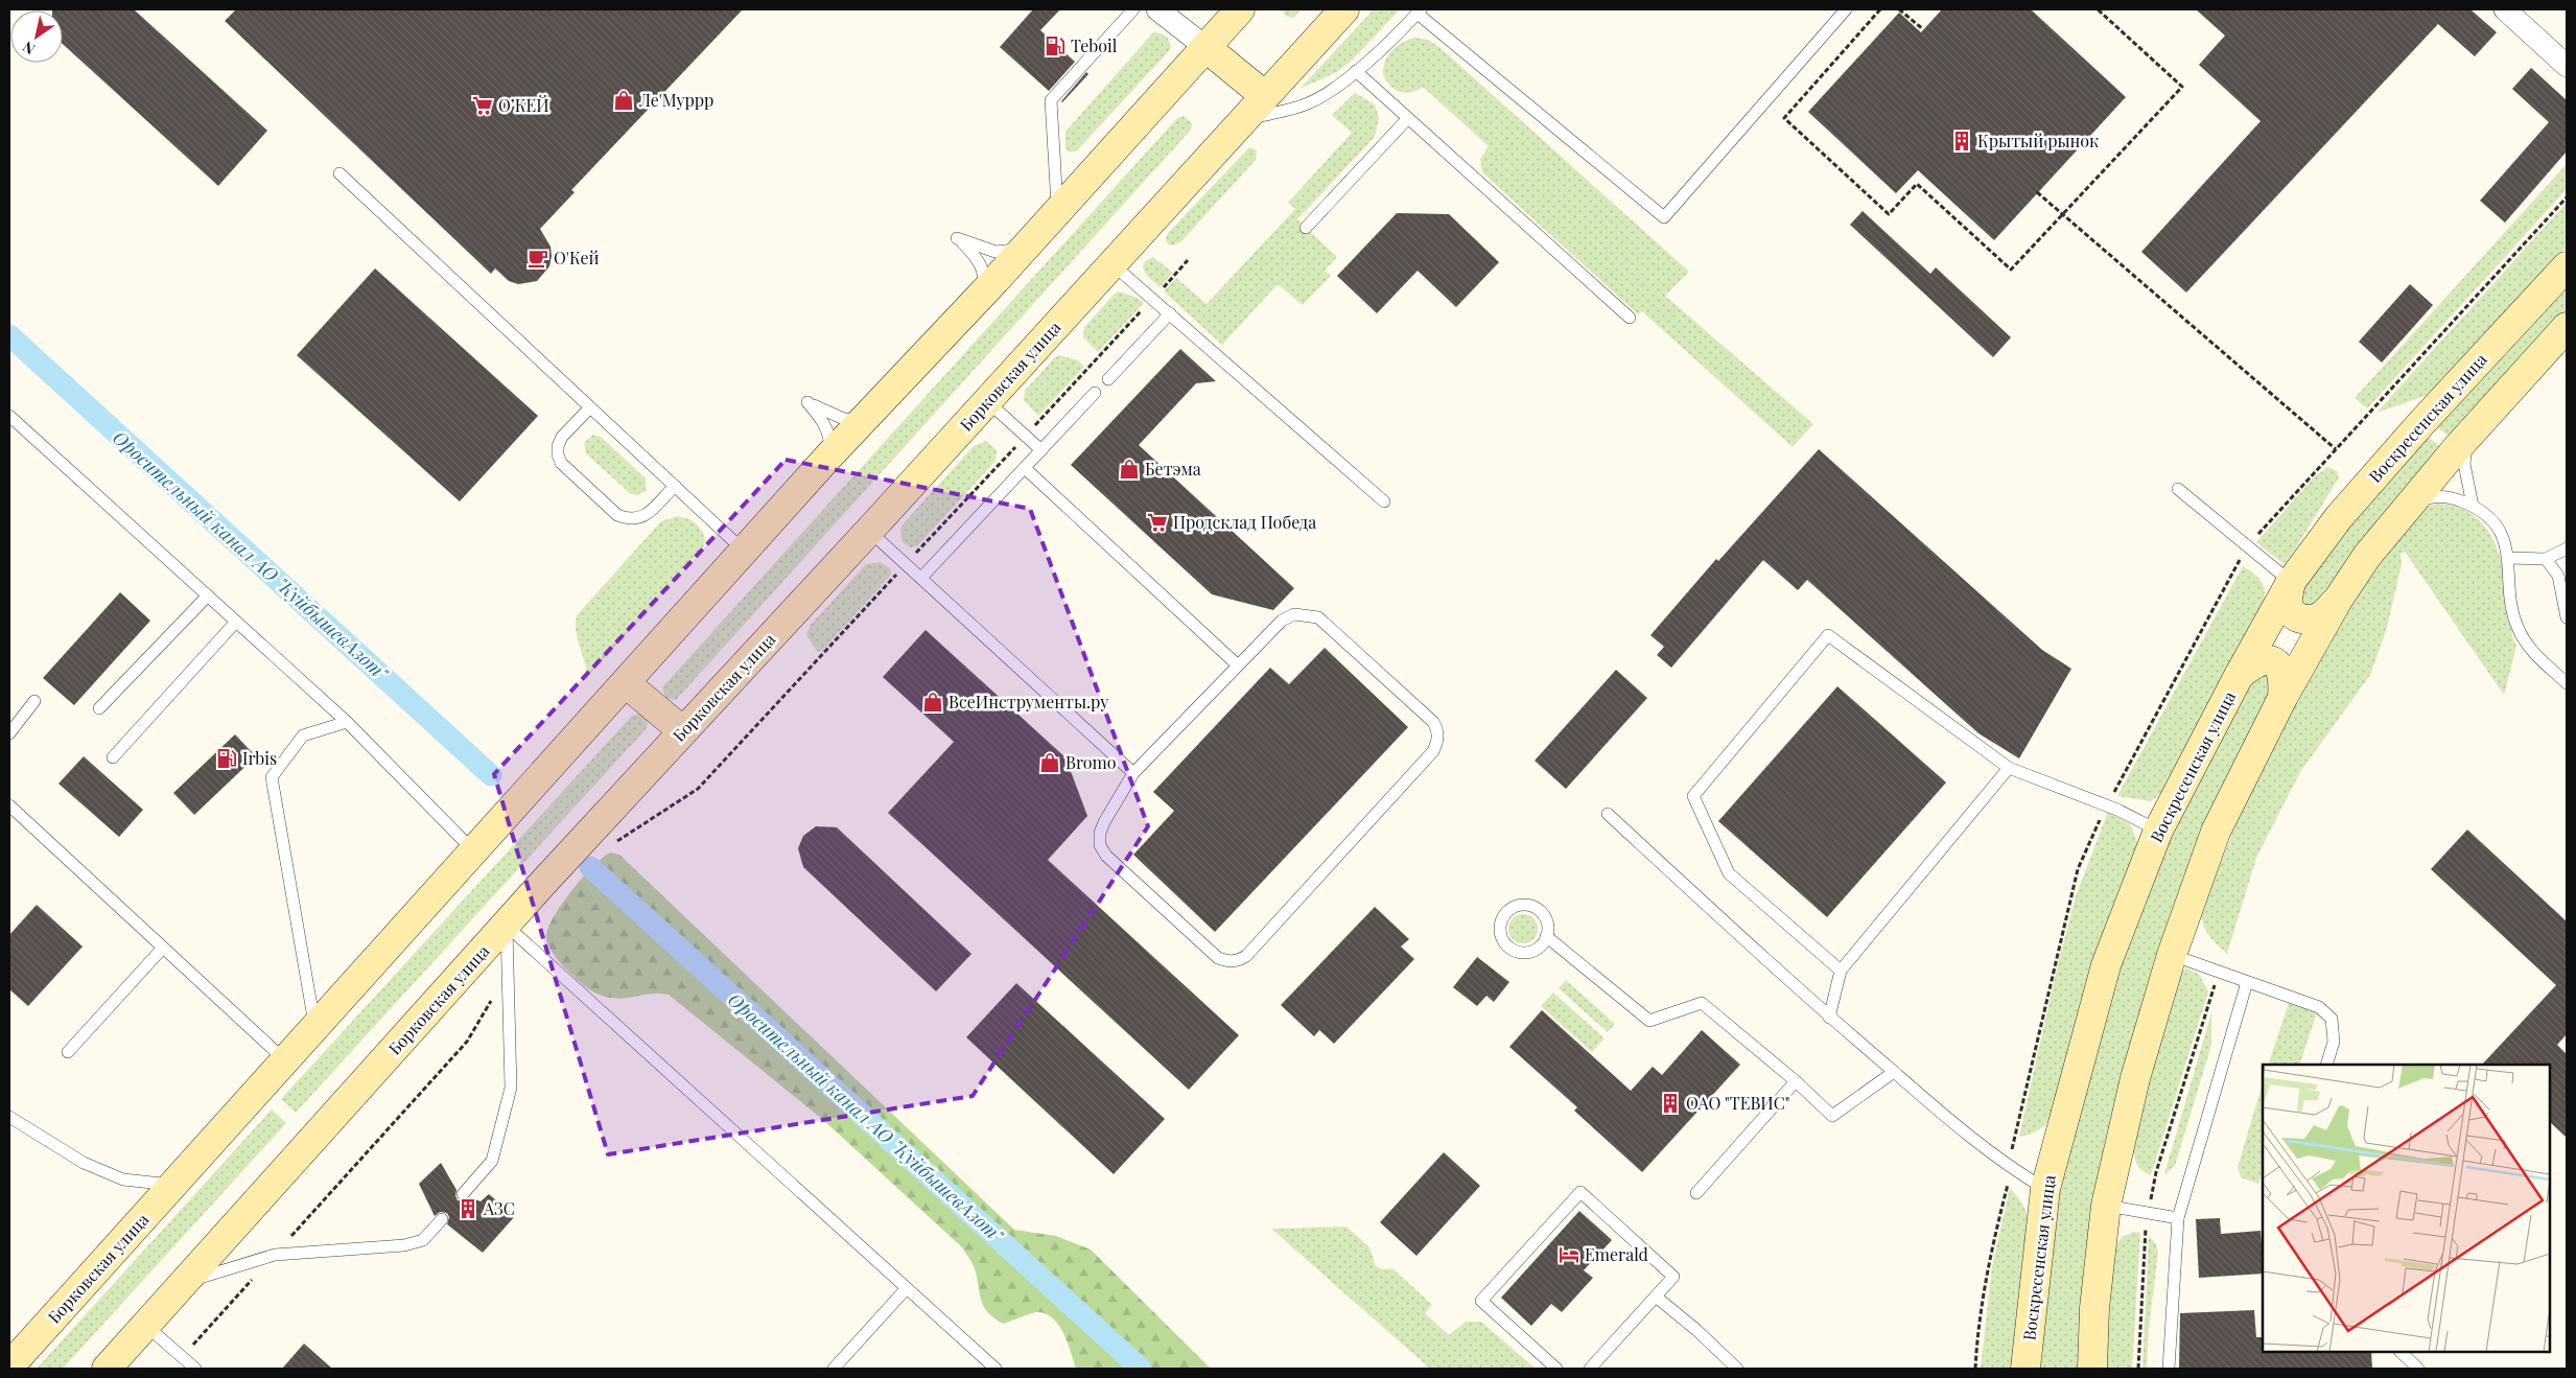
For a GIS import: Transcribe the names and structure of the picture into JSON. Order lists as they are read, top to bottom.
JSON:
{
  "streets": {
    "main road": ["Борковская улица", "Воскресенская улица"]
  },
  "water": ["Оросительный канал АО \"КуйбышевАзот\""],
  "places": {
    "fuel station": ["Teboil", "Irbis"],
    "shop": [
      "Ле'Муррр",
      "Бетэма",
      "ВсеИнструменты.ру",
      "Bromo"
    ],
    "supermarket": ["О’КЕЙ", "Продсклад Победа"],
    "building": ["Крытый рынок", "ОАО \"ТЕВИС\"", "АЗС"],
    "cafe": ["О'Кей"],
    "hotel": ["Emerald"]
  },
  "north": "bottom left"
}
